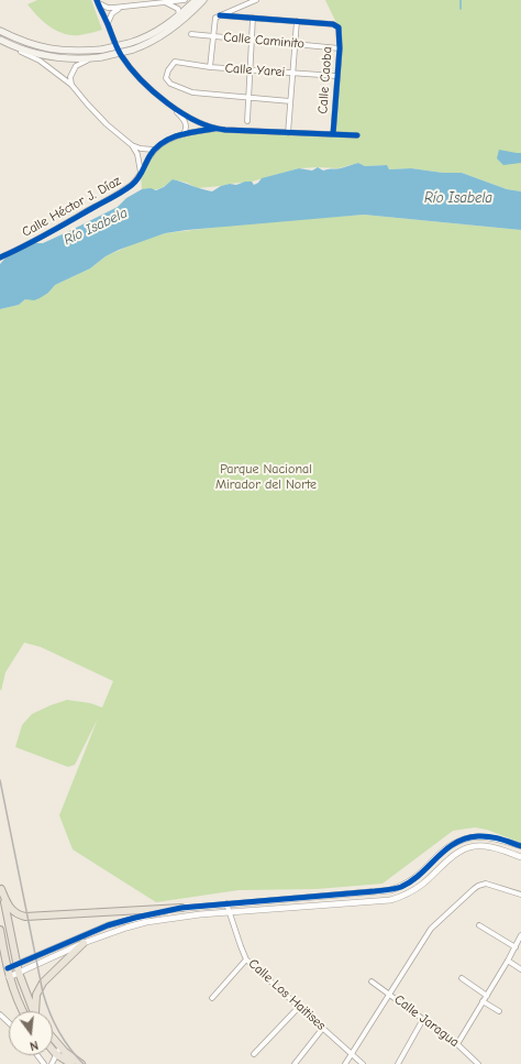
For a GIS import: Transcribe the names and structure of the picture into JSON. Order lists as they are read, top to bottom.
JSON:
{
  "streets": {
    "street": [
      "Calle Caminito",
      "Calle Yarei",
      "Calle Caoba",
      "Calle Héctor J. Díaz",
      "Calle Los Haitises",
      "Calle Jaragua"
    ]
  },
  "crossings": [
    ["Calle Caminito", "Calle Caoba"],
    ["Calle Yarei", "Calle Caoba"]
  ],
  "water": ["Río Isabela"],
  "parks": ["Parque Nacional Mirador del Norte"],
  "north": "bottom"
}
